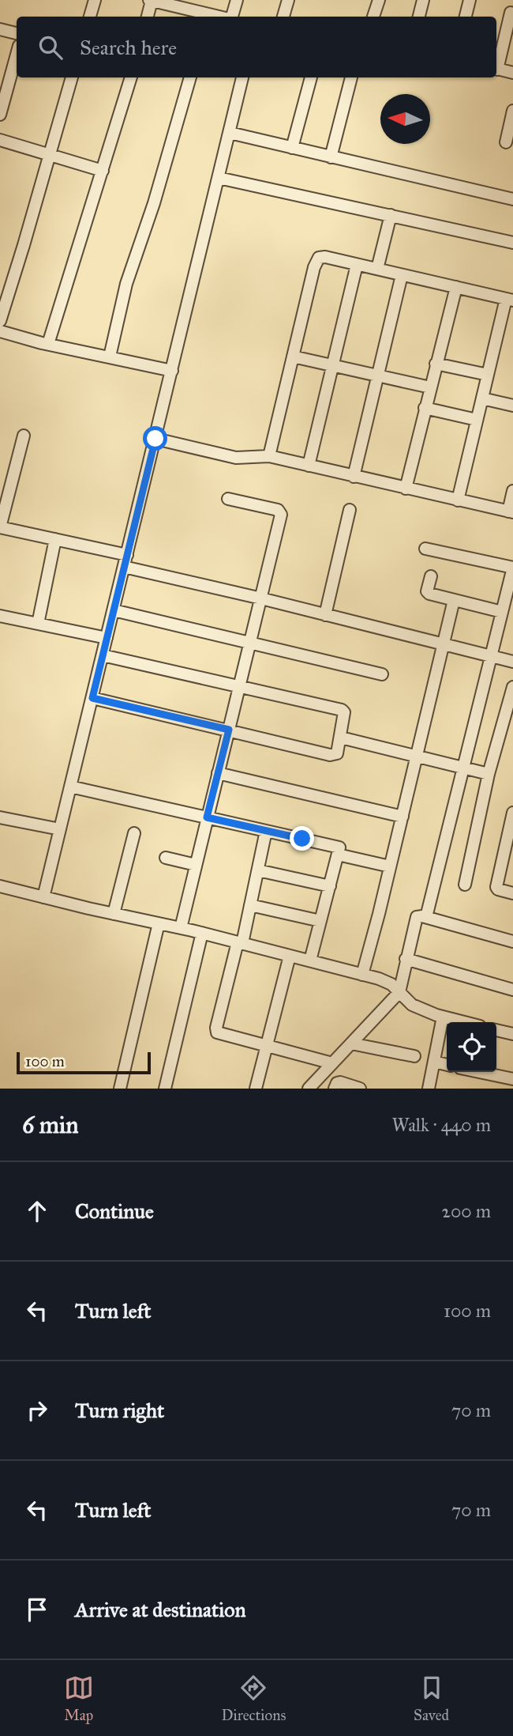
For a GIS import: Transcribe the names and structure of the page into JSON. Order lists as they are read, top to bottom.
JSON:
{
  "scale_bar": "100 m",
  "north": "left",
  "page": {
    "search": "Search here",
    "scale": "100 m",
    "heading": ["6 min", "Walk · 440 m"],
    "list": [
      ["Continue", "200 m"],
      ["Turn left", "100 m"],
      ["Turn right", "70 m"],
      ["Turn left", "70 m"],
      "Arrive at destination"
    ],
    "nav": ["Map", "Directions", "Saved"]
  }
}
